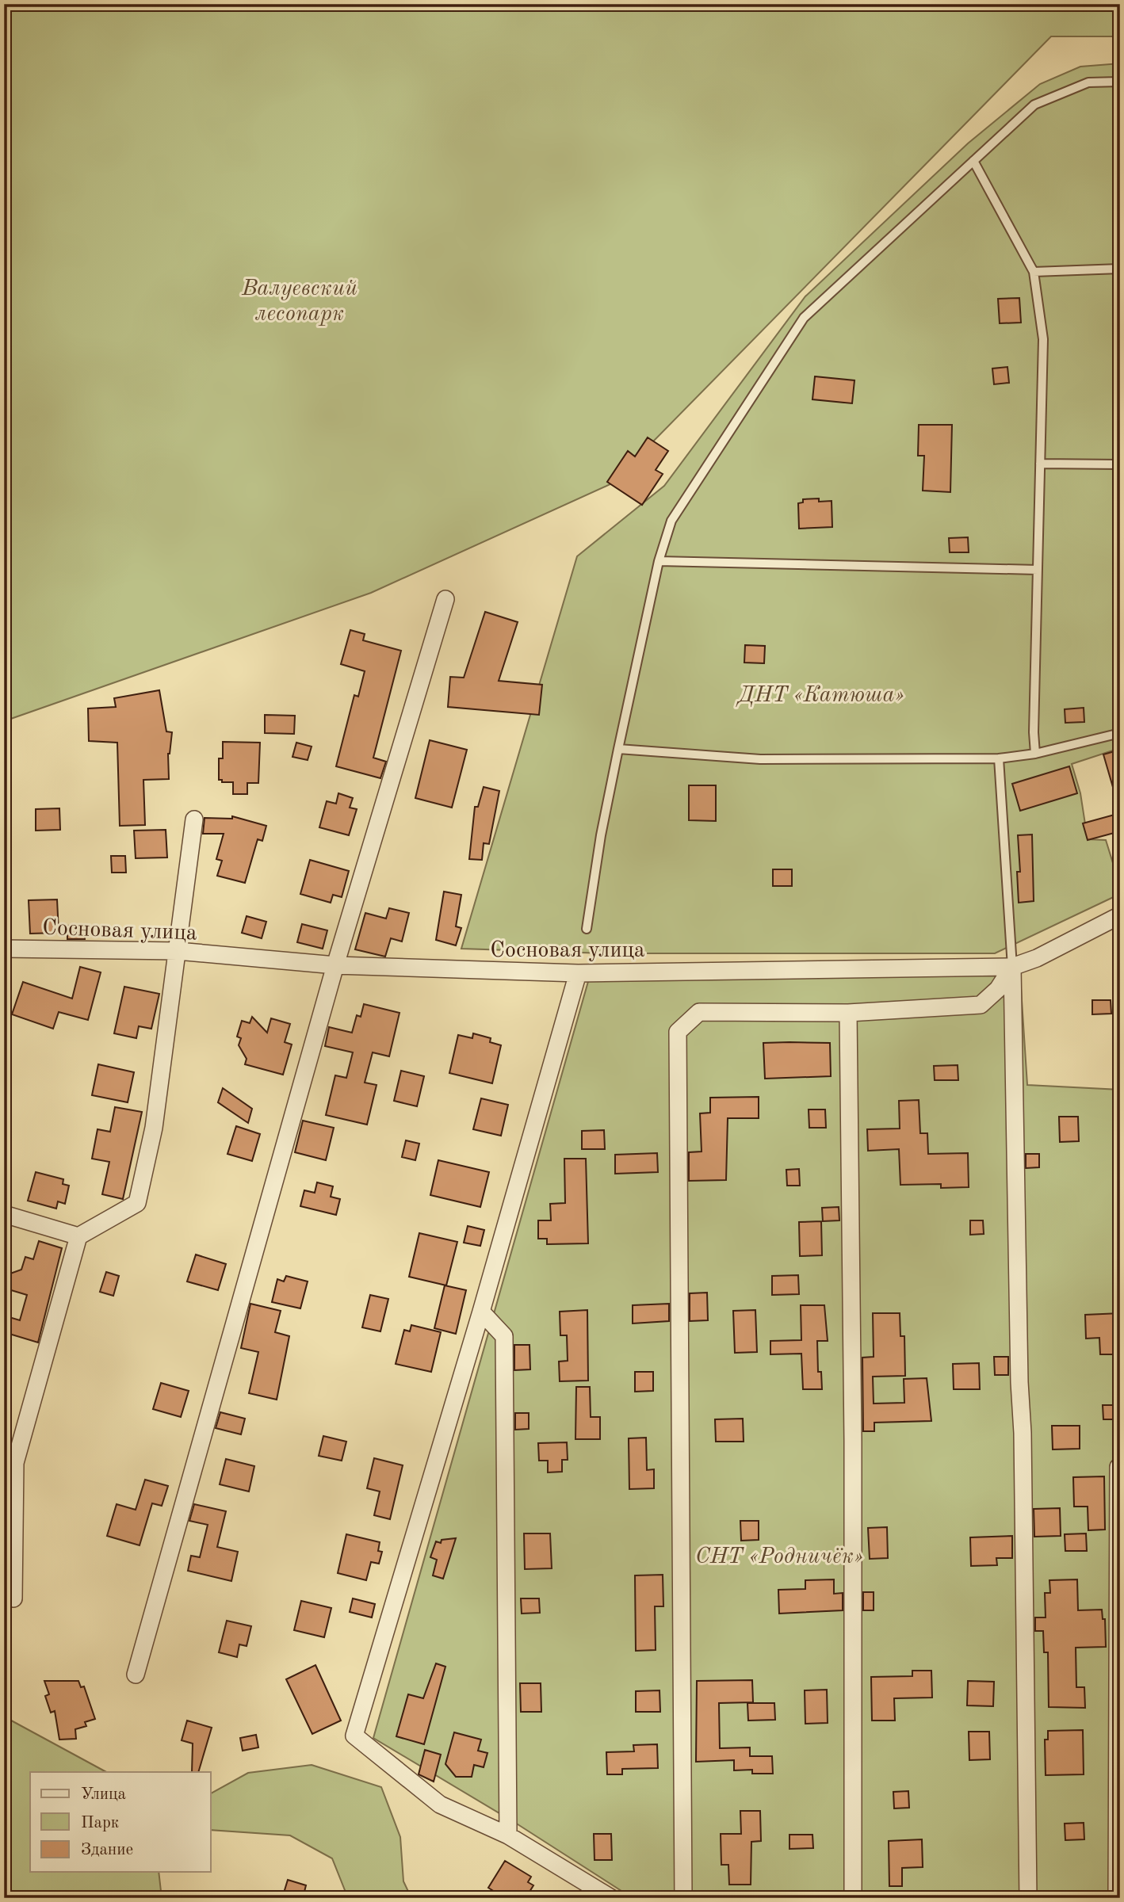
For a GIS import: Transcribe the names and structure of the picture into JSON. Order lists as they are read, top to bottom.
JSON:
{
  "streets": {
    "street": ["Сосновая улица"]
  },
  "parks": ["Валуевский лесопарк", "ДНТ «Катюша»", "СНТ «Родничёк»"],
  "legend": ["Улица", "Парк", "Здание"]
}
